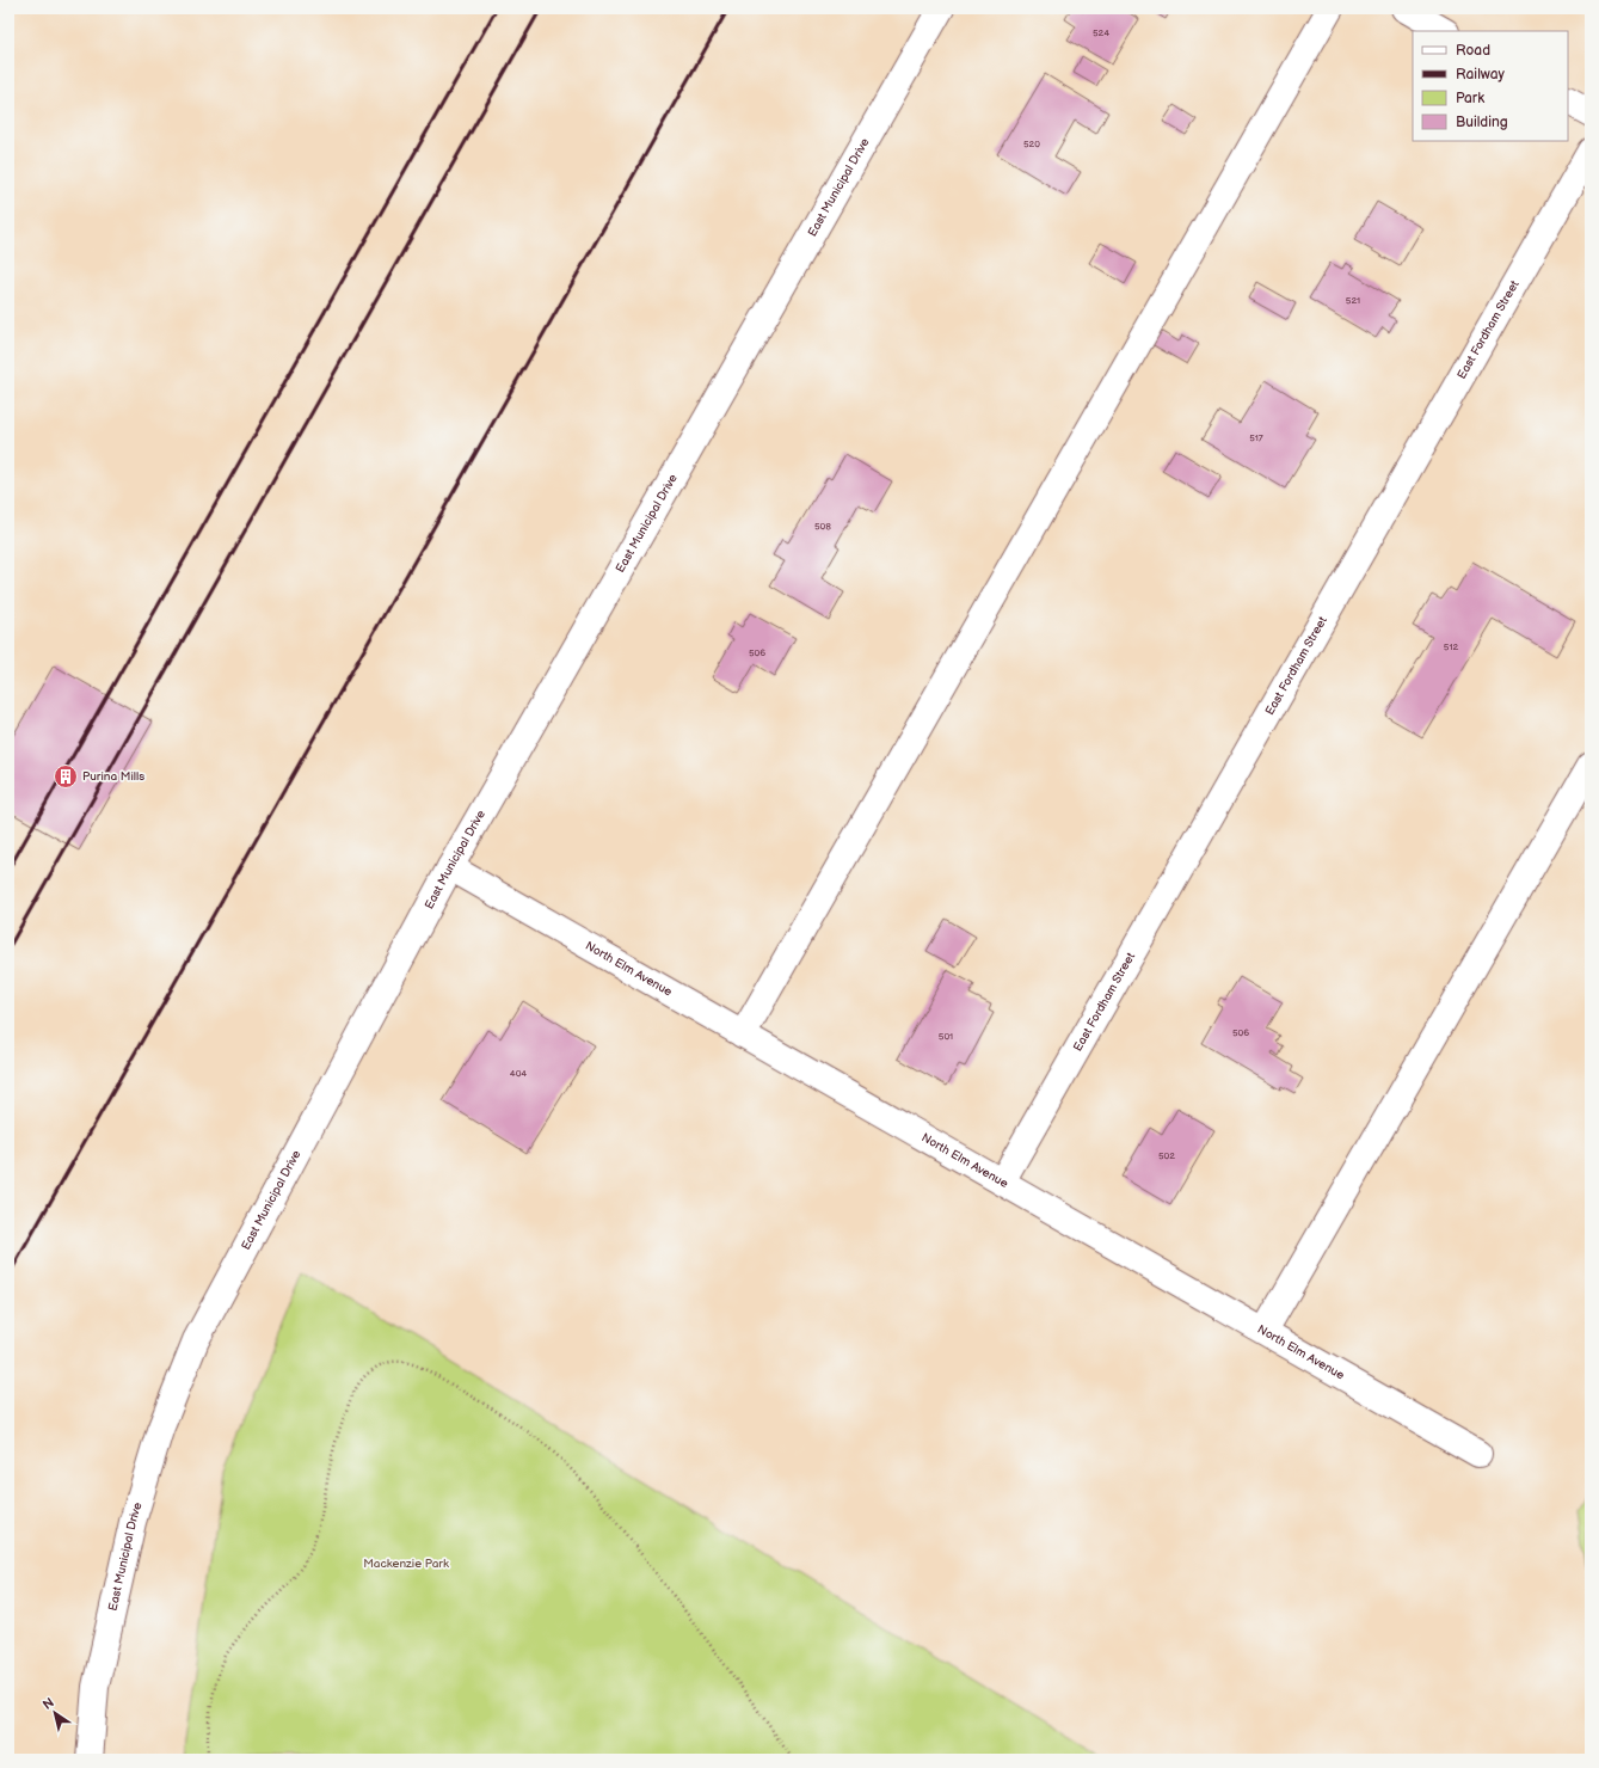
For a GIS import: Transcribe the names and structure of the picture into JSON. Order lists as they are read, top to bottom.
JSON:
{
  "streets": {
    "street": ["East Municipal Drive", "East Fordham Street", "North Elm Avenue"]
  },
  "crossings": [
    ["East Municipal Drive", "North Elm Avenue"],
    ["East Fordham Street", "North Elm Avenue"]
  ],
  "parks": ["Mackenzie Park"],
  "places": {
    "building": ["Purina Mills"]
  },
  "house_numbers": [
    "524",
    "520",
    "521",
    "517",
    "508",
    "512",
    "506",
    "506",
    "501",
    "404",
    "502"
  ],
  "legend": [
    "Road",
    "Railway",
    "Park",
    "Building"
  ],
  "north": "top left"
}
